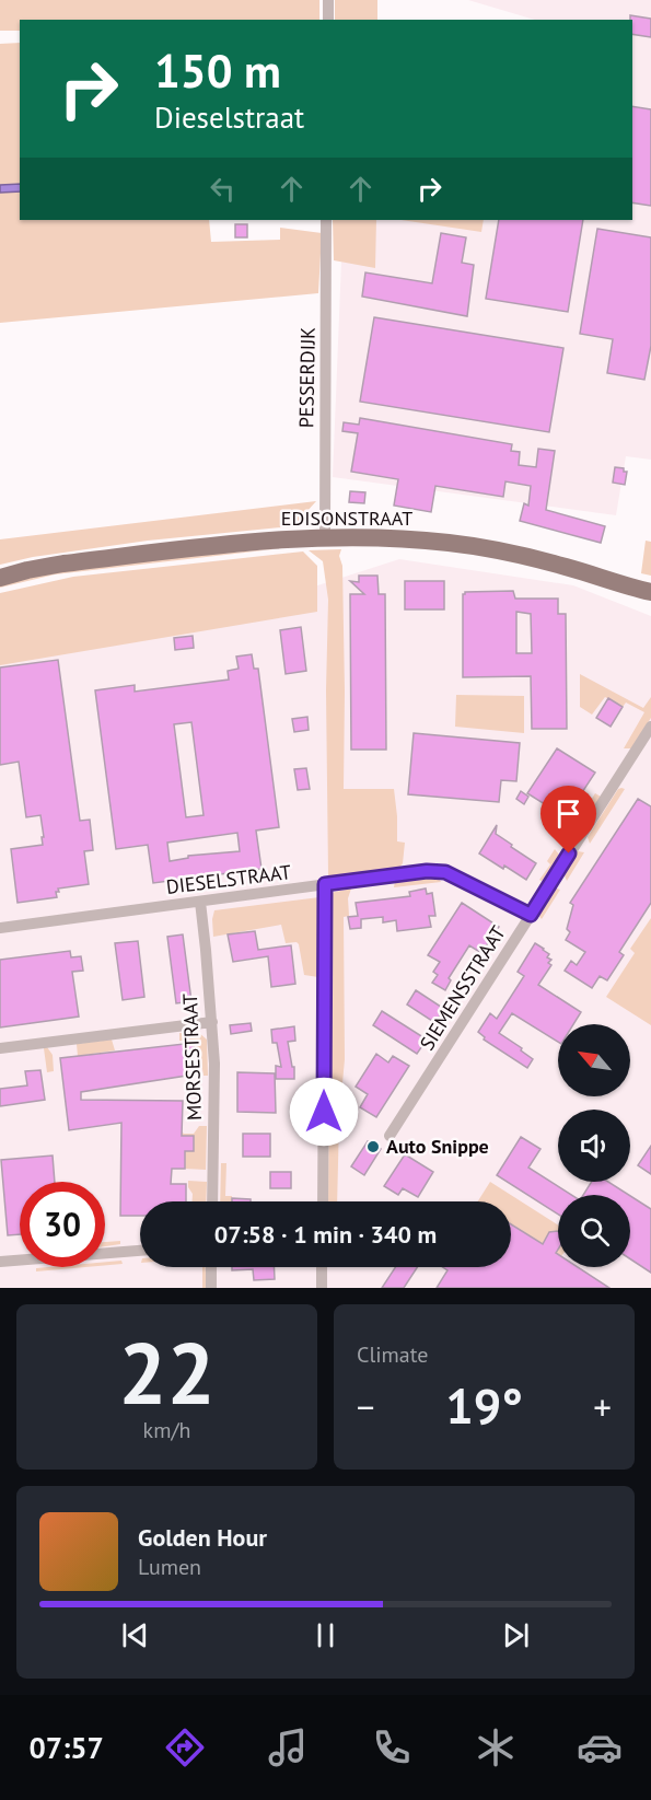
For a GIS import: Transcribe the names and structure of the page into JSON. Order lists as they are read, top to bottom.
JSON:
{
  "streets": {
    "main road": ["EDISONSTRAAT"],
    "street": [
      "PESSERDIJK",
      "DIESELSTRAAT",
      "SIEMENSSTRAAT",
      "MORSESTRAAT"
    ]
  },
  "crossings": [
    ["PESSERDIJK", "EDISONSTRAAT"],
    ["DIESELSTRAAT", "SIEMENSSTRAAT"],
    ["DIESELSTRAAT", "MORSESTRAAT"]
  ],
  "places": ["Auto Snippe"],
  "north": "top left",
  "page": {
    "turn": ["150 m", "Dieselstraat"],
    "limit": "30",
    "trip": "07:58 · 1 min · 340 m",
    "tile": [
      ["22", "km/h"],
      "Climate"
    ],
    "heat": ["−", "19°", "+"],
    "song": ["Golden Hour", "Lumen"],
    "tabs": "07:57"
  }
}
